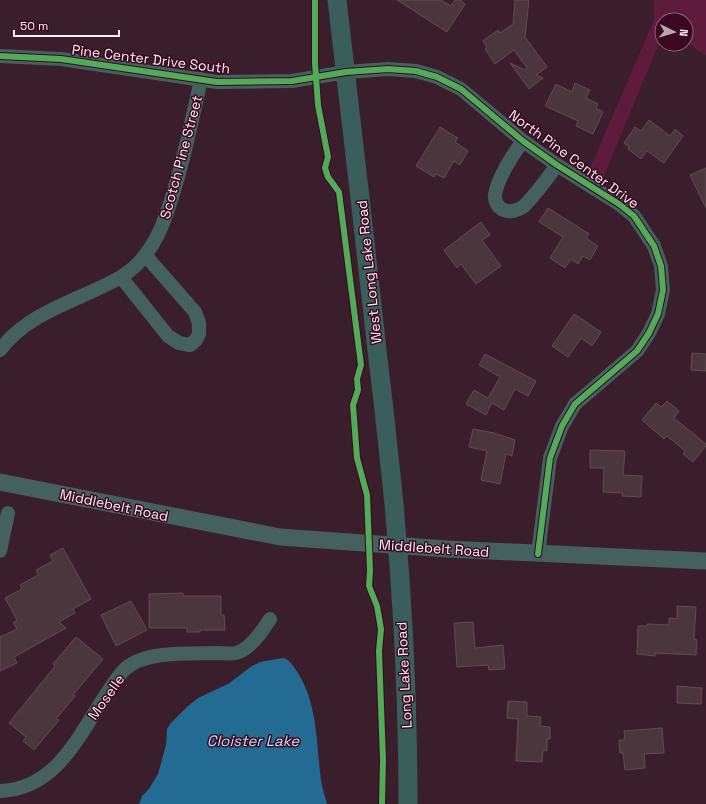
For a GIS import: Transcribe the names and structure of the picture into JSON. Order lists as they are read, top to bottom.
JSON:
{
  "streets": {
    "main road": ["West Long Lake Road", "Long Lake Road"],
    "street": [
      "Pine Center Drive South",
      "Scotch Pine Street",
      "North Pine Center Drive",
      "Middlebelt Road",
      "Moselle"
    ]
  },
  "crossings": [
    ["Pine Center Drive South", "Scotch Pine Street"],
    ["Pine Center Drive South", "North Pine Center Drive"],
    ["Pine Center Drive South", "West Long Lake Road"],
    ["North Pine Center Drive", "West Long Lake Road"],
    ["North Pine Center Drive", "Middlebelt Road"],
    ["West Long Lake Road", "Middlebelt Road"],
    ["West Long Lake Road", "Long Lake Road"],
    ["Middlebelt Road", "Long Lake Road"]
  ],
  "water": ["Cloister Lake"],
  "scale_bar": "50 m",
  "north": "right"
}
